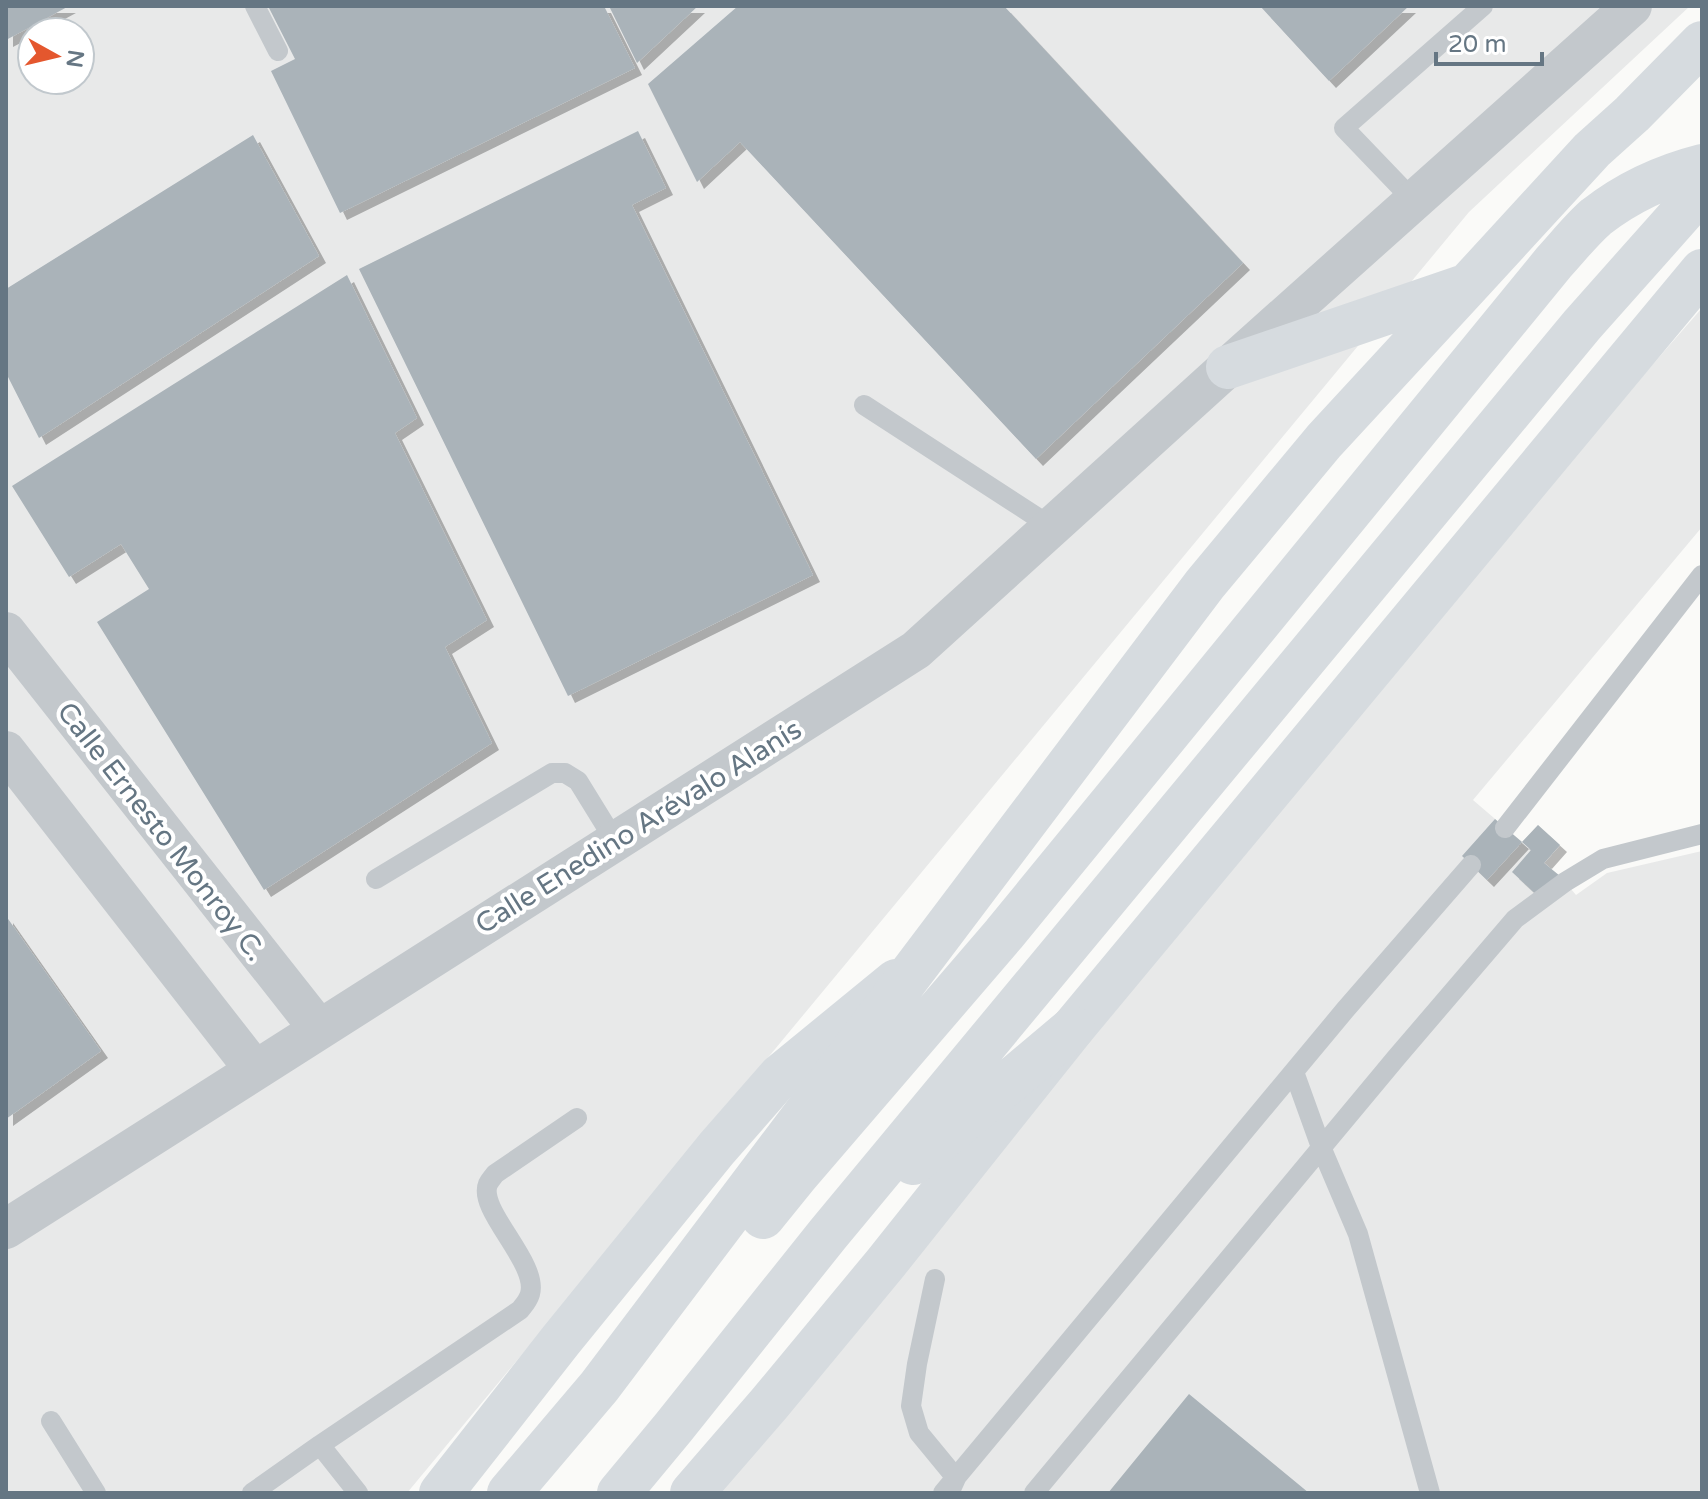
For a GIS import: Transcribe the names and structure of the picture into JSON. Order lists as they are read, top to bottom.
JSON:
{
  "streets": {
    "street": ["Calle Enedino Arévalo Alanís", "Calle Ernesto Monroy C."]
  },
  "crossings": [
    ["Calle Enedino Arévalo Alanís", "Calle Ernesto Monroy C."]
  ],
  "scale_bar": "20 m",
  "north": "right"
}
